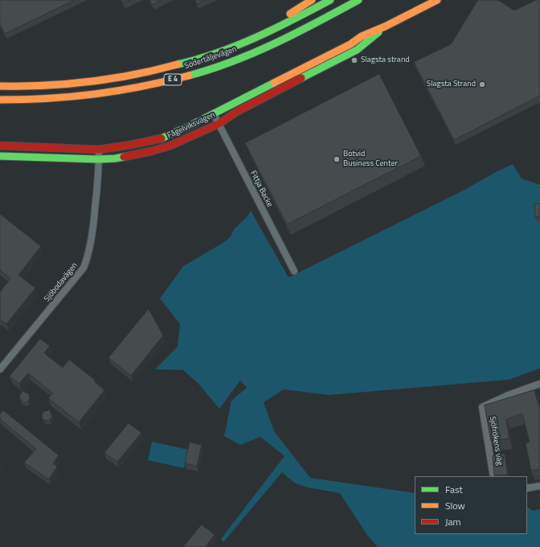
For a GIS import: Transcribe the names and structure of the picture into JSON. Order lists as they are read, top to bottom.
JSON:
{
  "streets": {
    "main road": ["Södertäljevägen", "E 4", "Fågelviksvägen"],
    "street": ["Fittja Backe", "Sjöbodavägen", "Sjöfrökens väg"]
  },
  "crossings": [
    ["Fågelviksvägen", "Fittja Backe"],
    ["Fågelviksvägen", "Sjöbodavägen"]
  ],
  "places": ["Slagsta strand", "Slagsta Strand", "Botvid Business Center"],
  "legend": ["Fast", "Slow", "Jam"]
}
